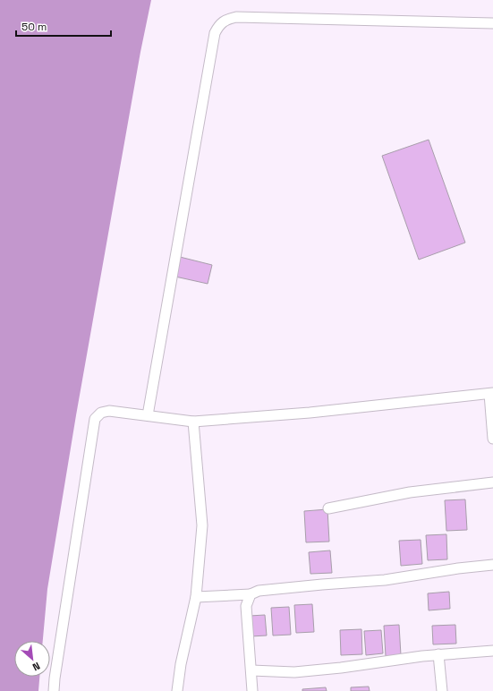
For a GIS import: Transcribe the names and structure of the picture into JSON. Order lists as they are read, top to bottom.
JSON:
{
  "scale_bar": "50 m",
  "north": "bottom right"
}
